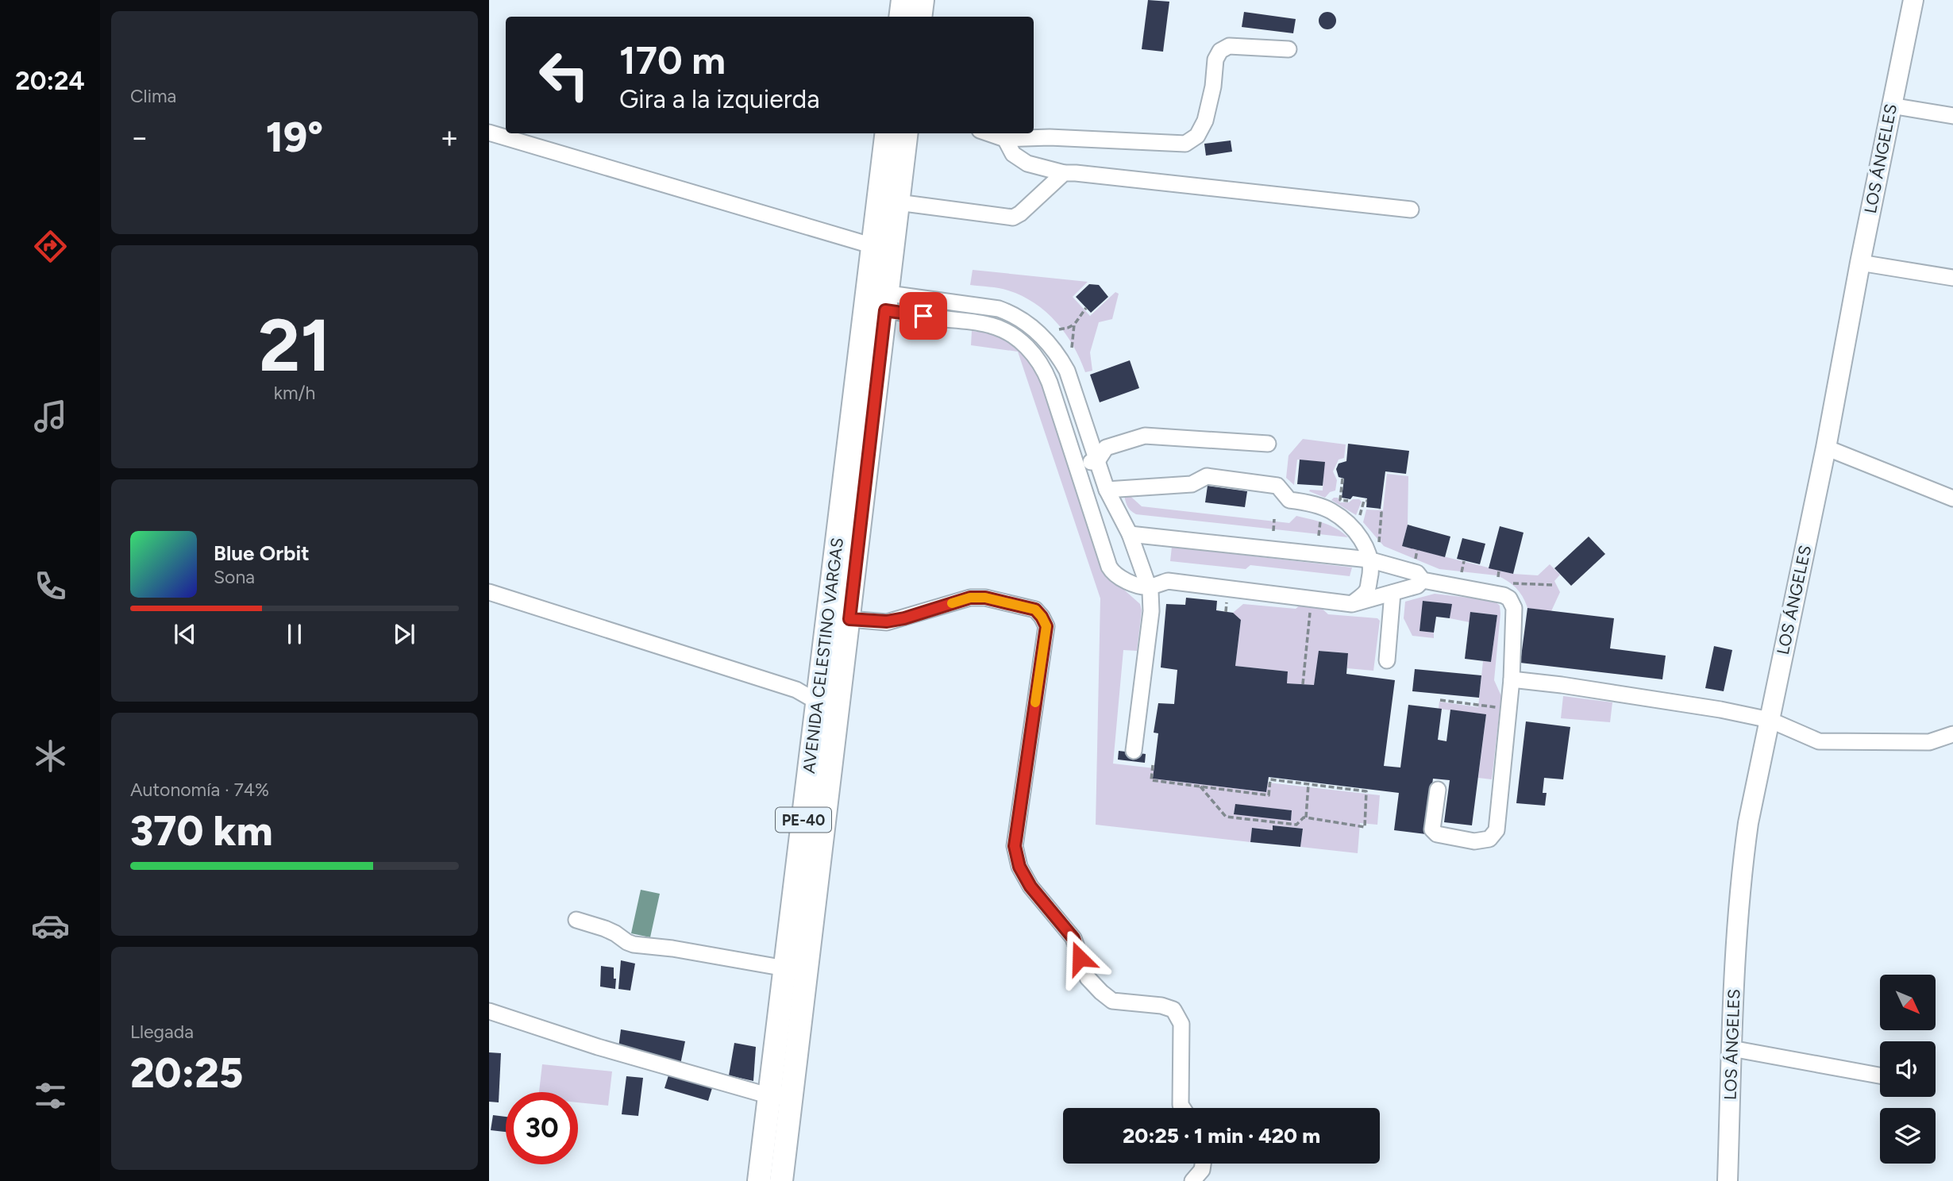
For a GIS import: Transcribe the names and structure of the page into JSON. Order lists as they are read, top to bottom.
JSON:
{
  "streets": {
    "highway": ["AVENIDA CELESTINO VARGAS", "PE-40"],
    "main road": ["LOS ÁNGELES"]
  },
  "north": "bottom right",
  "page": {
    "tabs": "20:24",
    "tile": [
      "Clima",
      ["21", "km/h"],
      ["Autonomía · 74%", "370 km"],
      ["Llegada", "20:25"]
    ],
    "turn": ["170 m", "Gira a la izquierda"],
    "heat": ["−", "19°", "+"],
    "song": ["Blue Orbit", "Sona"],
    "limit": "30",
    "trip": "20:25 · 1 min · 420 m"
  }
}
